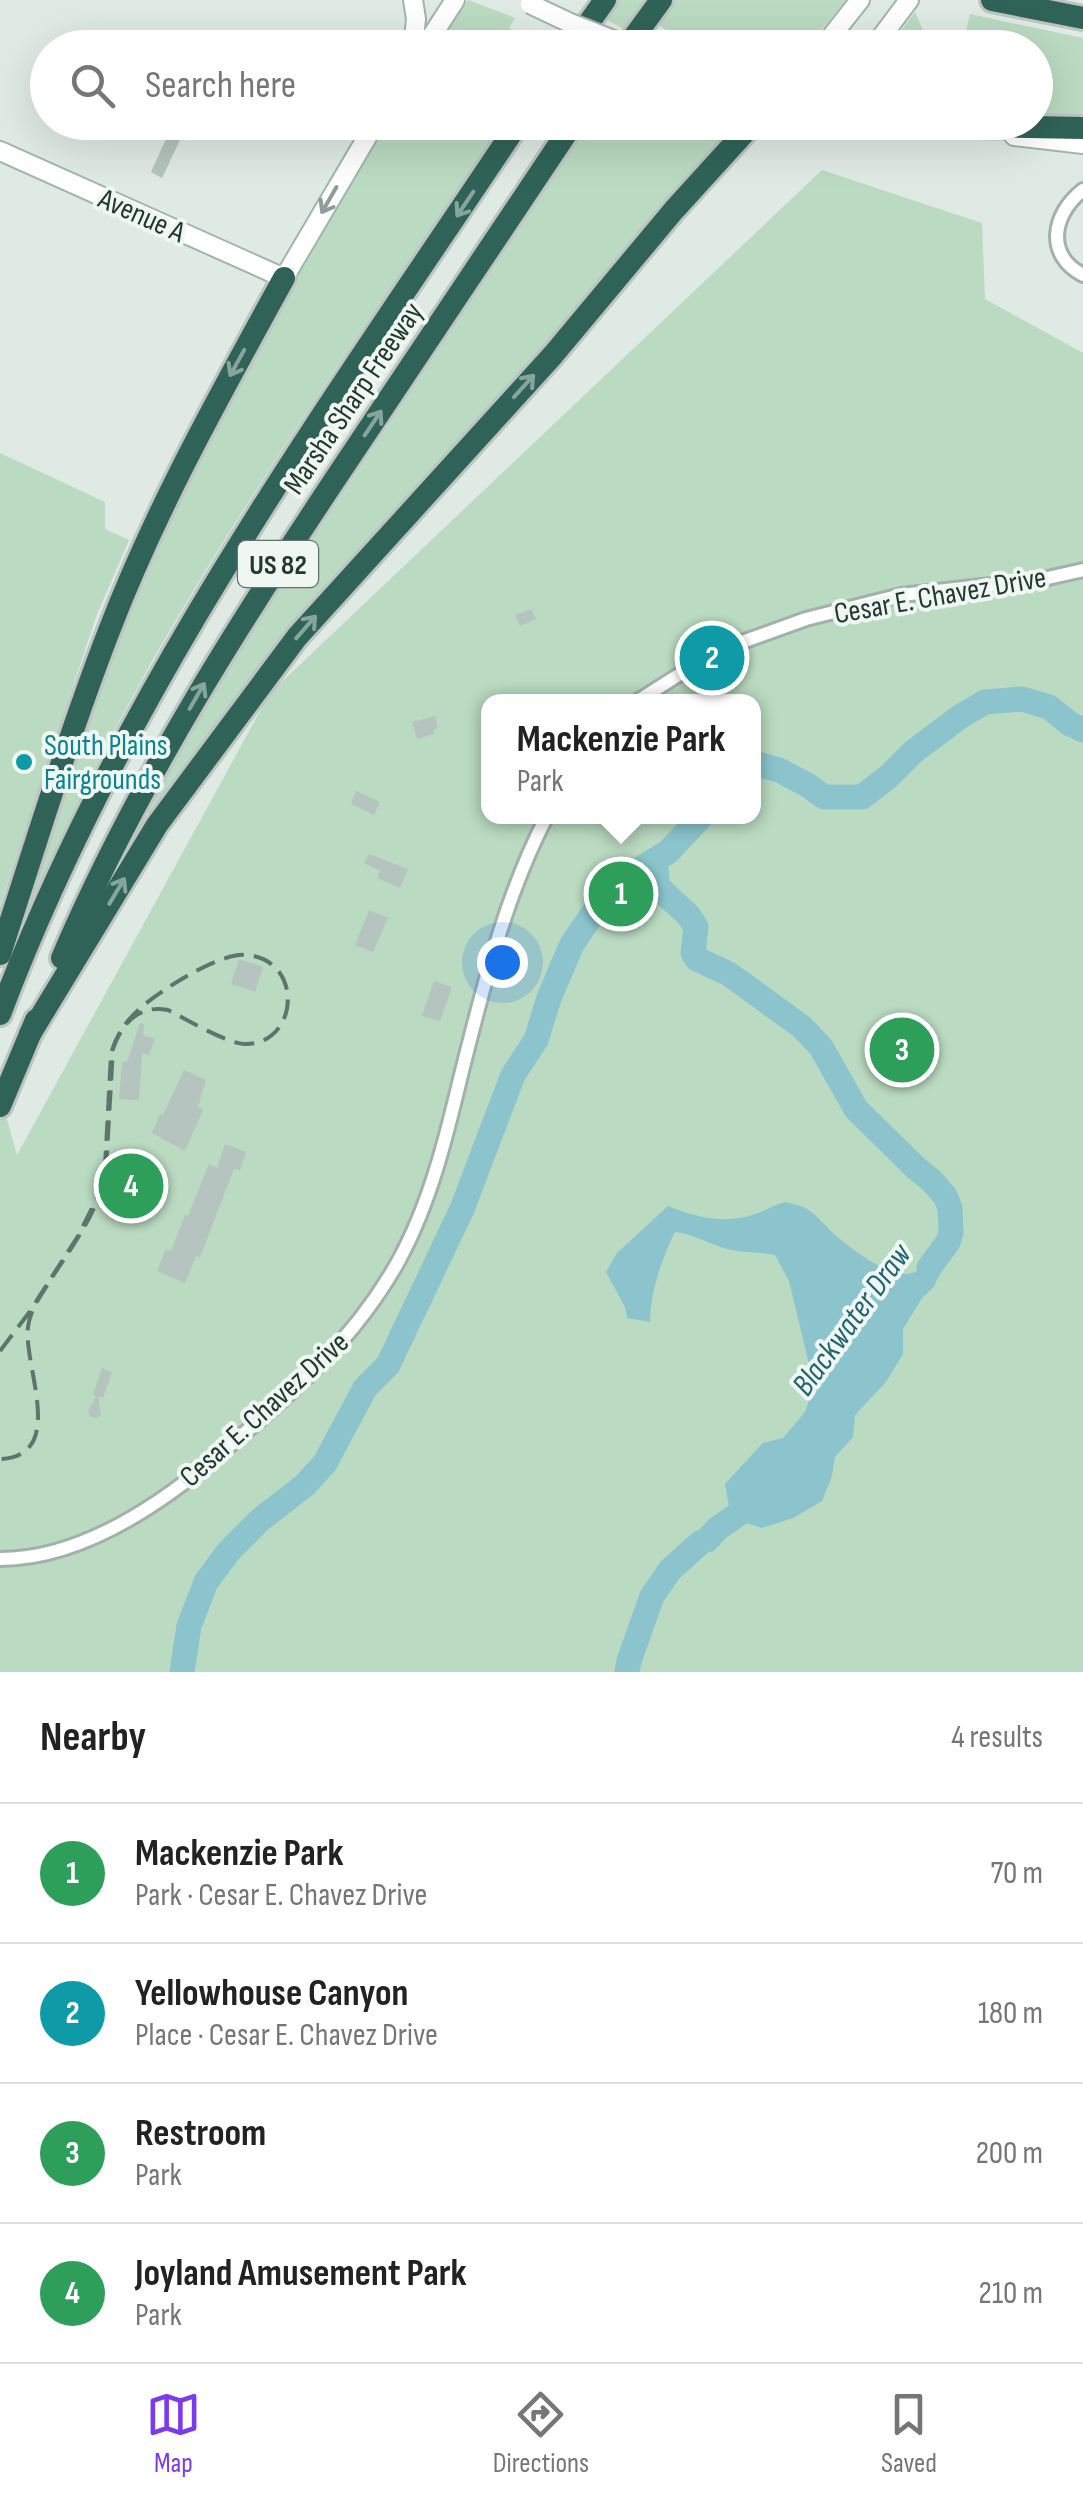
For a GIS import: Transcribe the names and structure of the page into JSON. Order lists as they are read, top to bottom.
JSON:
{
  "streets": {
    "highway": ["Marsha Sharp Freeway", "US 82"],
    "main road": ["Avenue A"],
    "street": ["Cesar E. Chavez Drive"]
  },
  "crossings": [
    ["Marsha Sharp Freeway", "US 82"]
  ],
  "water": ["Blackwater Draw"],
  "places": ["South Plains Fairgrounds"],
  "page": {
    "search": "Search here",
    "pins": [
      "2",
      "1",
      "3",
      "4"
    ],
    "popup": ["Mackenzie Park", "Park"],
    "heading": ["Nearby", "4 results"],
    "list": [
      {
        "mark": "1",
        "name": "Mackenzie Park",
        "note": "Park · Cesar E. Chavez Drive",
        "value": "70 m"
      },
      {
        "mark": "2",
        "name": "Yellowhouse Canyon",
        "note": "Place · Cesar E. Chavez Drive",
        "value": "180 m"
      },
      {
        "mark": "3",
        "name": "Restroom",
        "note": "Park",
        "value": "200 m"
      },
      {
        "mark": "4",
        "name": "Joyland Amusement Park",
        "note": "Park",
        "value": "210 m"
      }
    ],
    "nav": ["Map", "Directions", "Saved"]
  }
}
